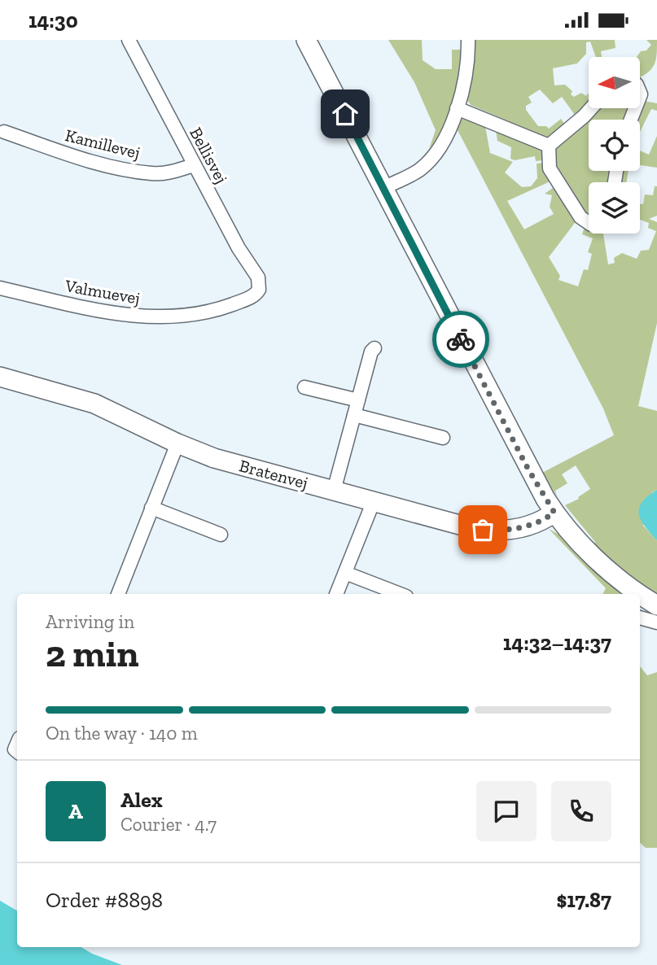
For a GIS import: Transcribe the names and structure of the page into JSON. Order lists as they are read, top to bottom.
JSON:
{
  "streets": {
    "street": [
      "Kamillevej",
      "Bellisvej",
      "Valmuevej",
      "Bratenvej"
    ]
  },
  "crossings": [
    ["Kamillevej", "Bellisvej"],
    ["Bellisvej", "Valmuevej"]
  ],
  "north": "left",
  "page": {
    "status": "14:30",
    "heading": ["2 min", "Arriving in", "14:32–14:37"],
    "panel": [
      "Alex",
      "Courier · 4.7",
      "Order #8898",
      "$17.87"
    ],
    "bar": "On the way · 140 m",
    "round": "A"
  }
}
